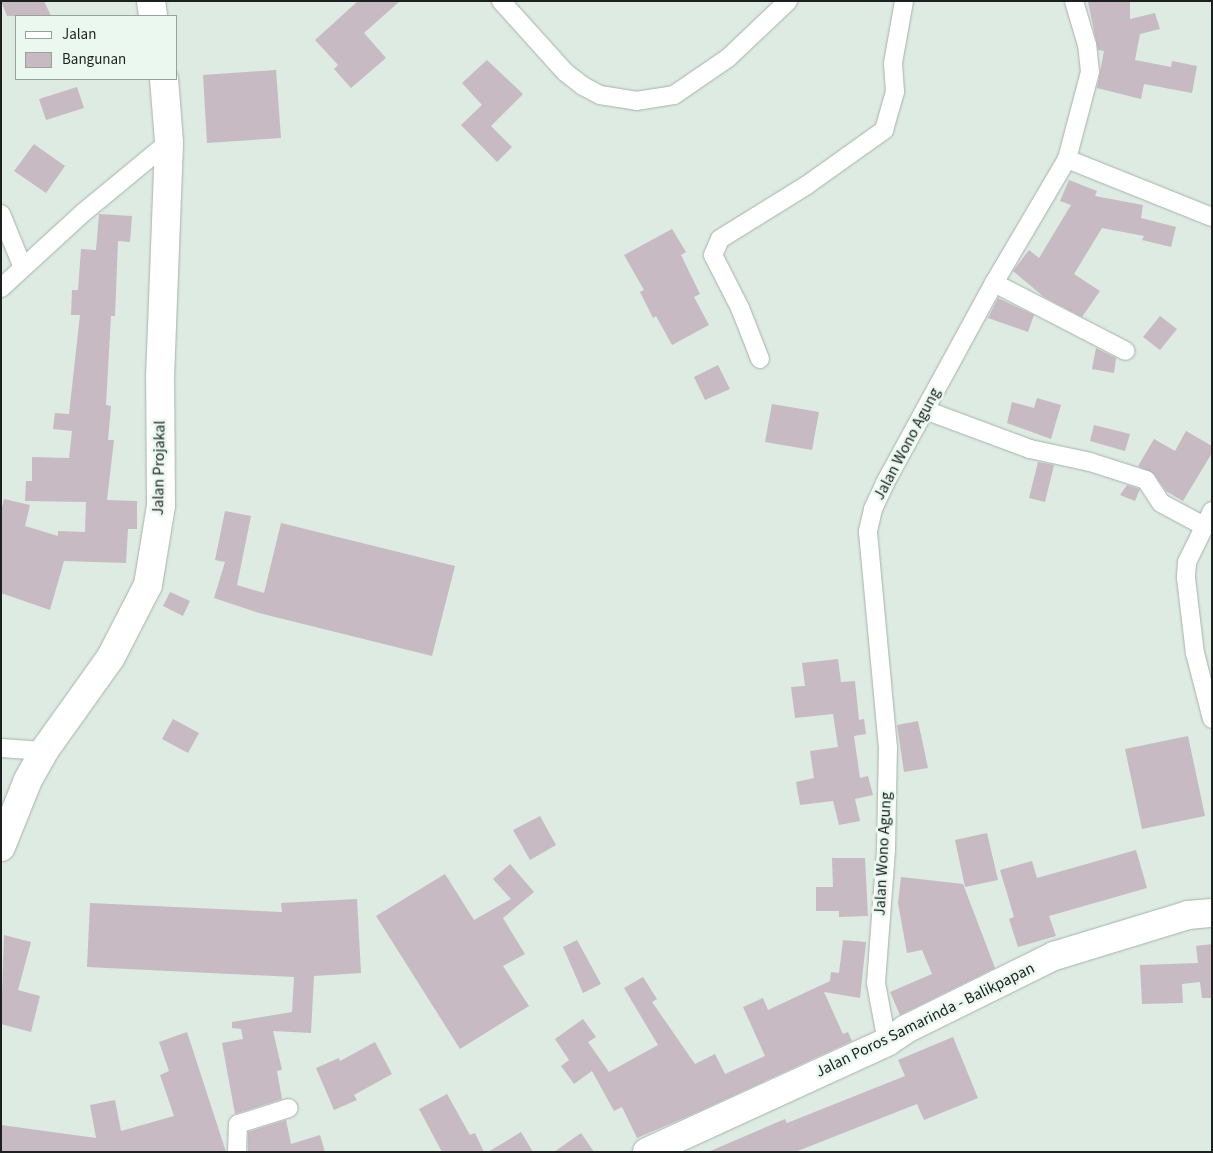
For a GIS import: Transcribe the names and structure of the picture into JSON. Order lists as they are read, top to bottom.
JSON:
{
  "streets": {
    "main road": ["Jalan Projakal", "Jalan Poros Samarinda - Balikpapan"],
    "street": ["Jalan Wono Agung"]
  },
  "crossings": [
    ["Jalan Wono Agung", "Jalan Poros Samarinda - Balikpapan"]
  ],
  "legend": ["Jalan", "Bangunan"]
}
